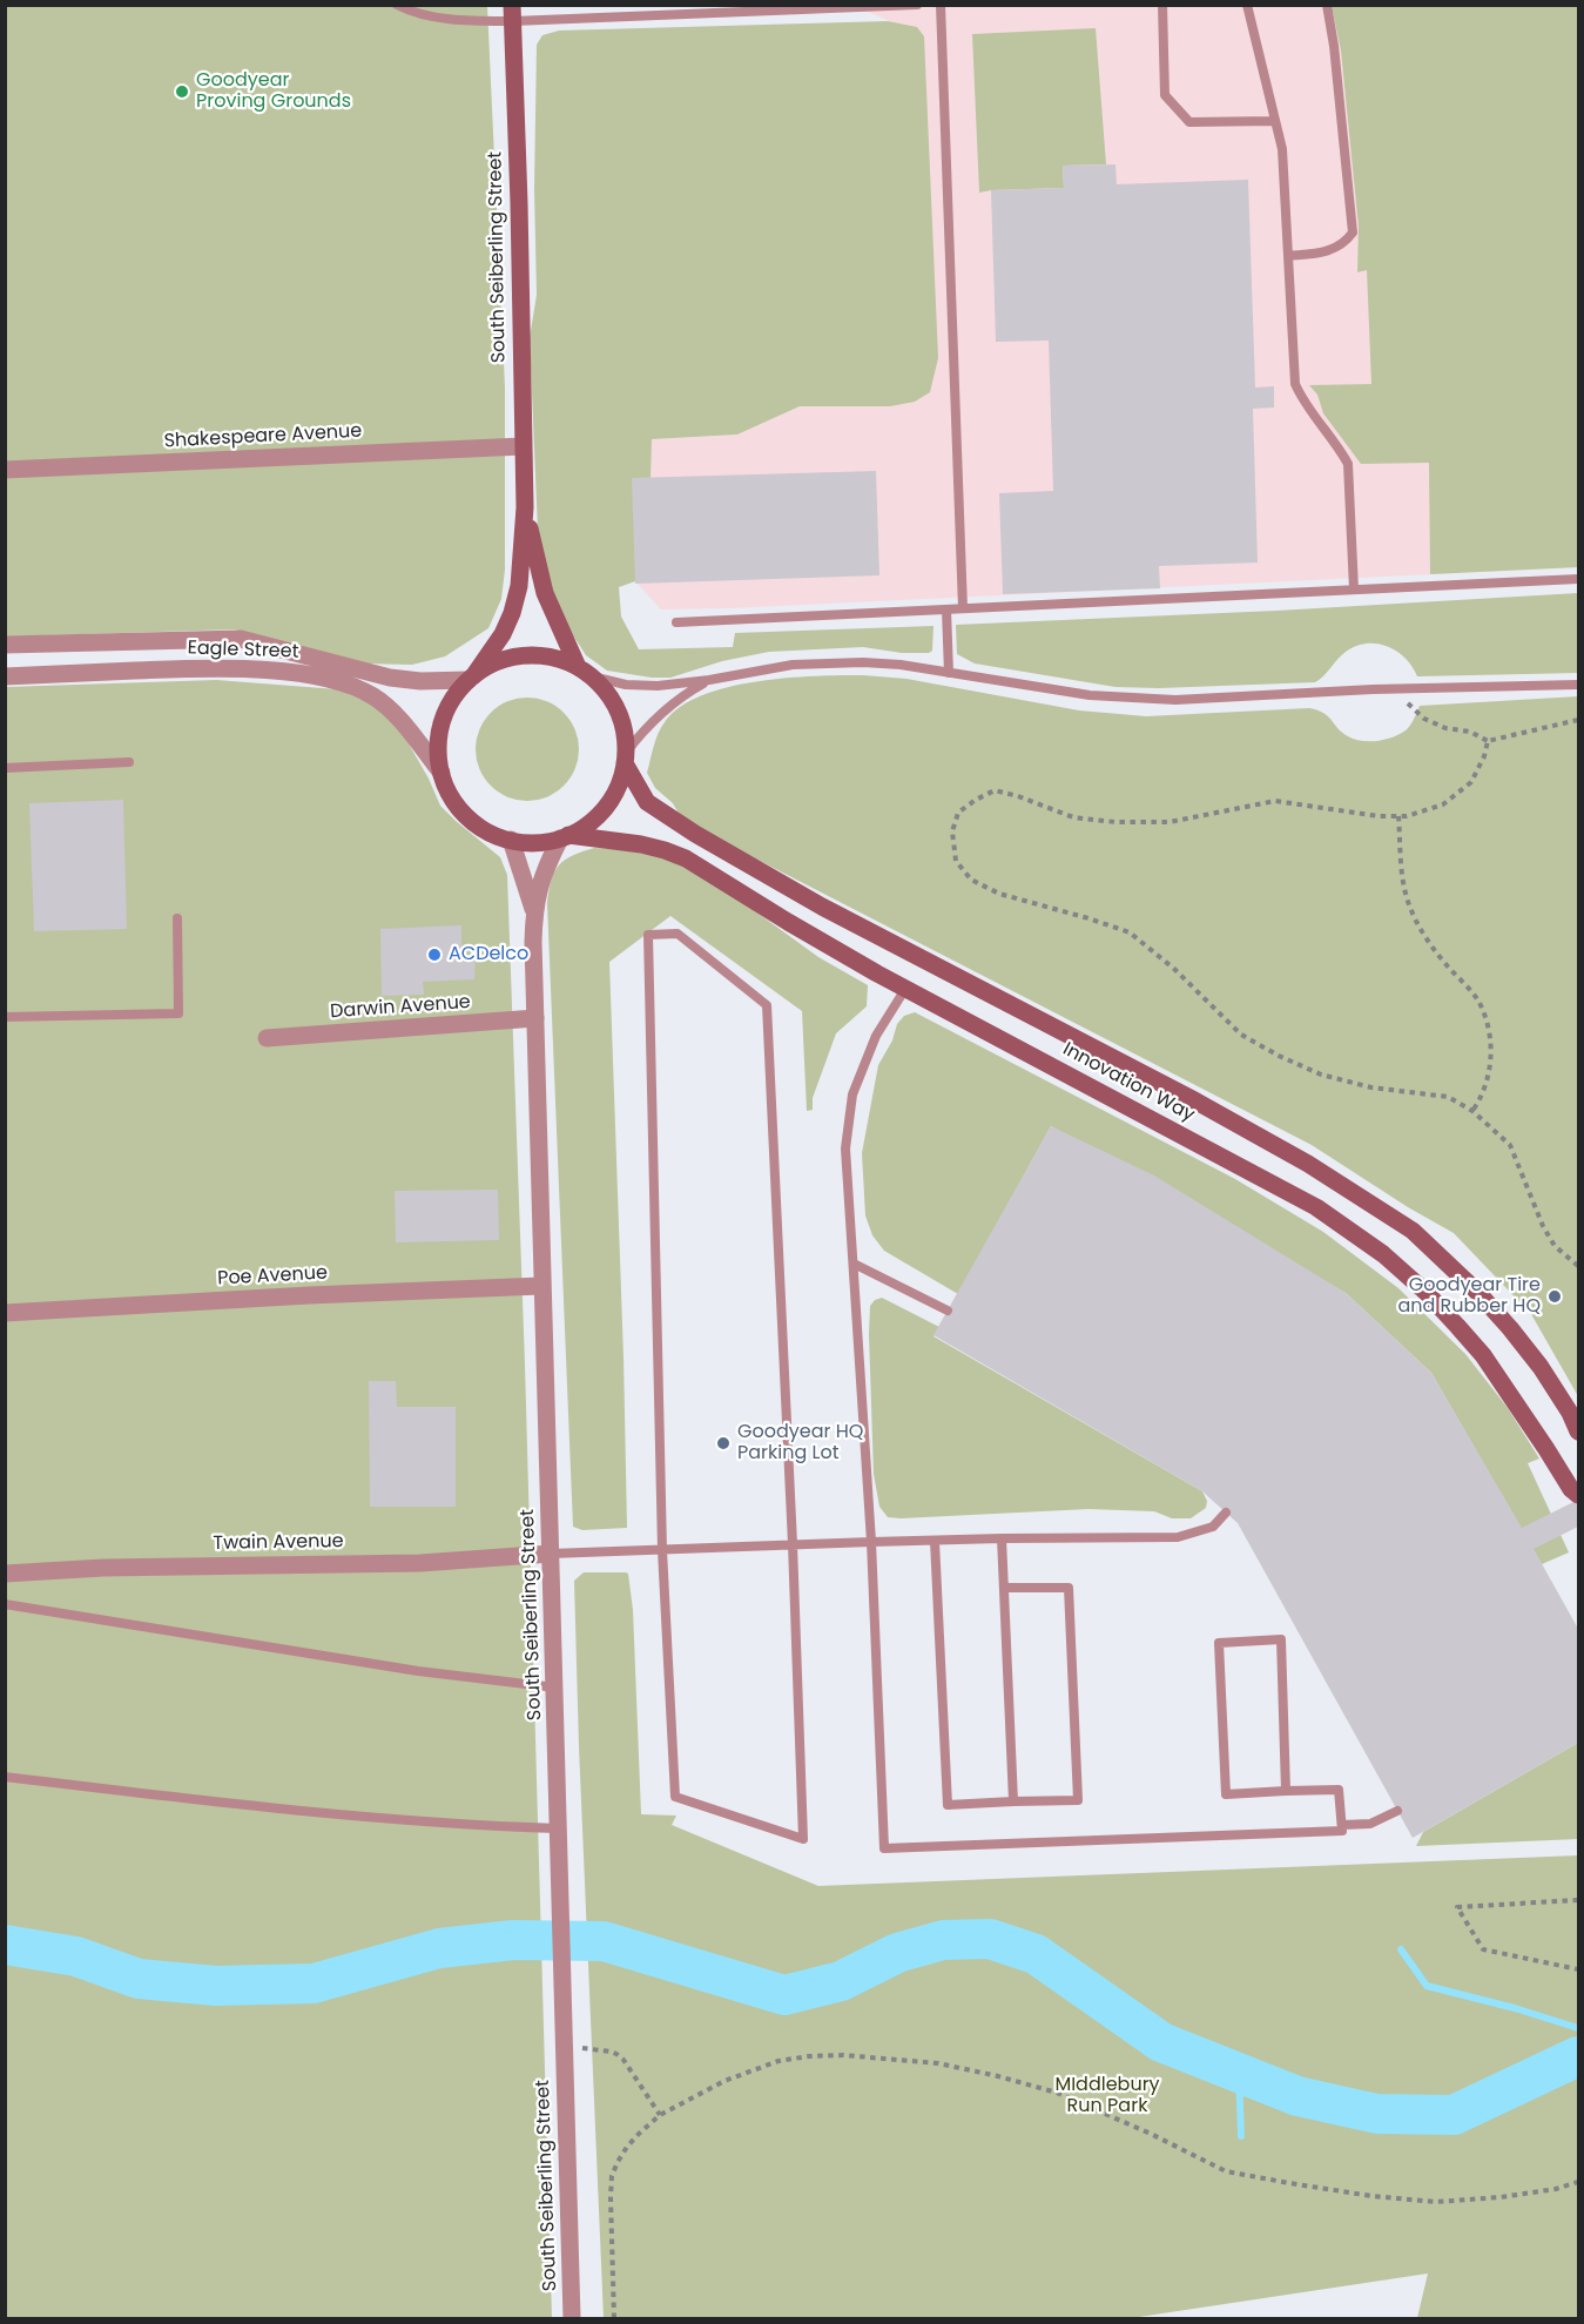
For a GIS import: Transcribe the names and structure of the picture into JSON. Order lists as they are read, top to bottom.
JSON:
{
  "streets": {
    "main road": ["South Seiberling Street", "Innovation Way"],
    "street": [
      "Shakespeare Avenue",
      "Eagle Street",
      "Darwin Avenue",
      "Poe Avenue",
      "Twain Avenue"
    ]
  },
  "crossings": [
    ["South Seiberling Street", "Shakespeare Avenue"],
    ["South Seiberling Street", "Eagle Street"],
    ["South Seiberling Street", "Darwin Avenue"],
    ["South Seiberling Street", "Innovation Way"],
    ["South Seiberling Street", "Poe Avenue"],
    ["South Seiberling Street", "Twain Avenue"],
    ["Eagle Street", "Innovation Way"]
  ],
  "parks": ["MIddlebury Run Park"],
  "places": [
    "Goodyear Proving Grounds",
    "ACDelco",
    "Goodyear Tire and Rubber HQ",
    "Goodyear HQ Parking Lot"
  ]
}
